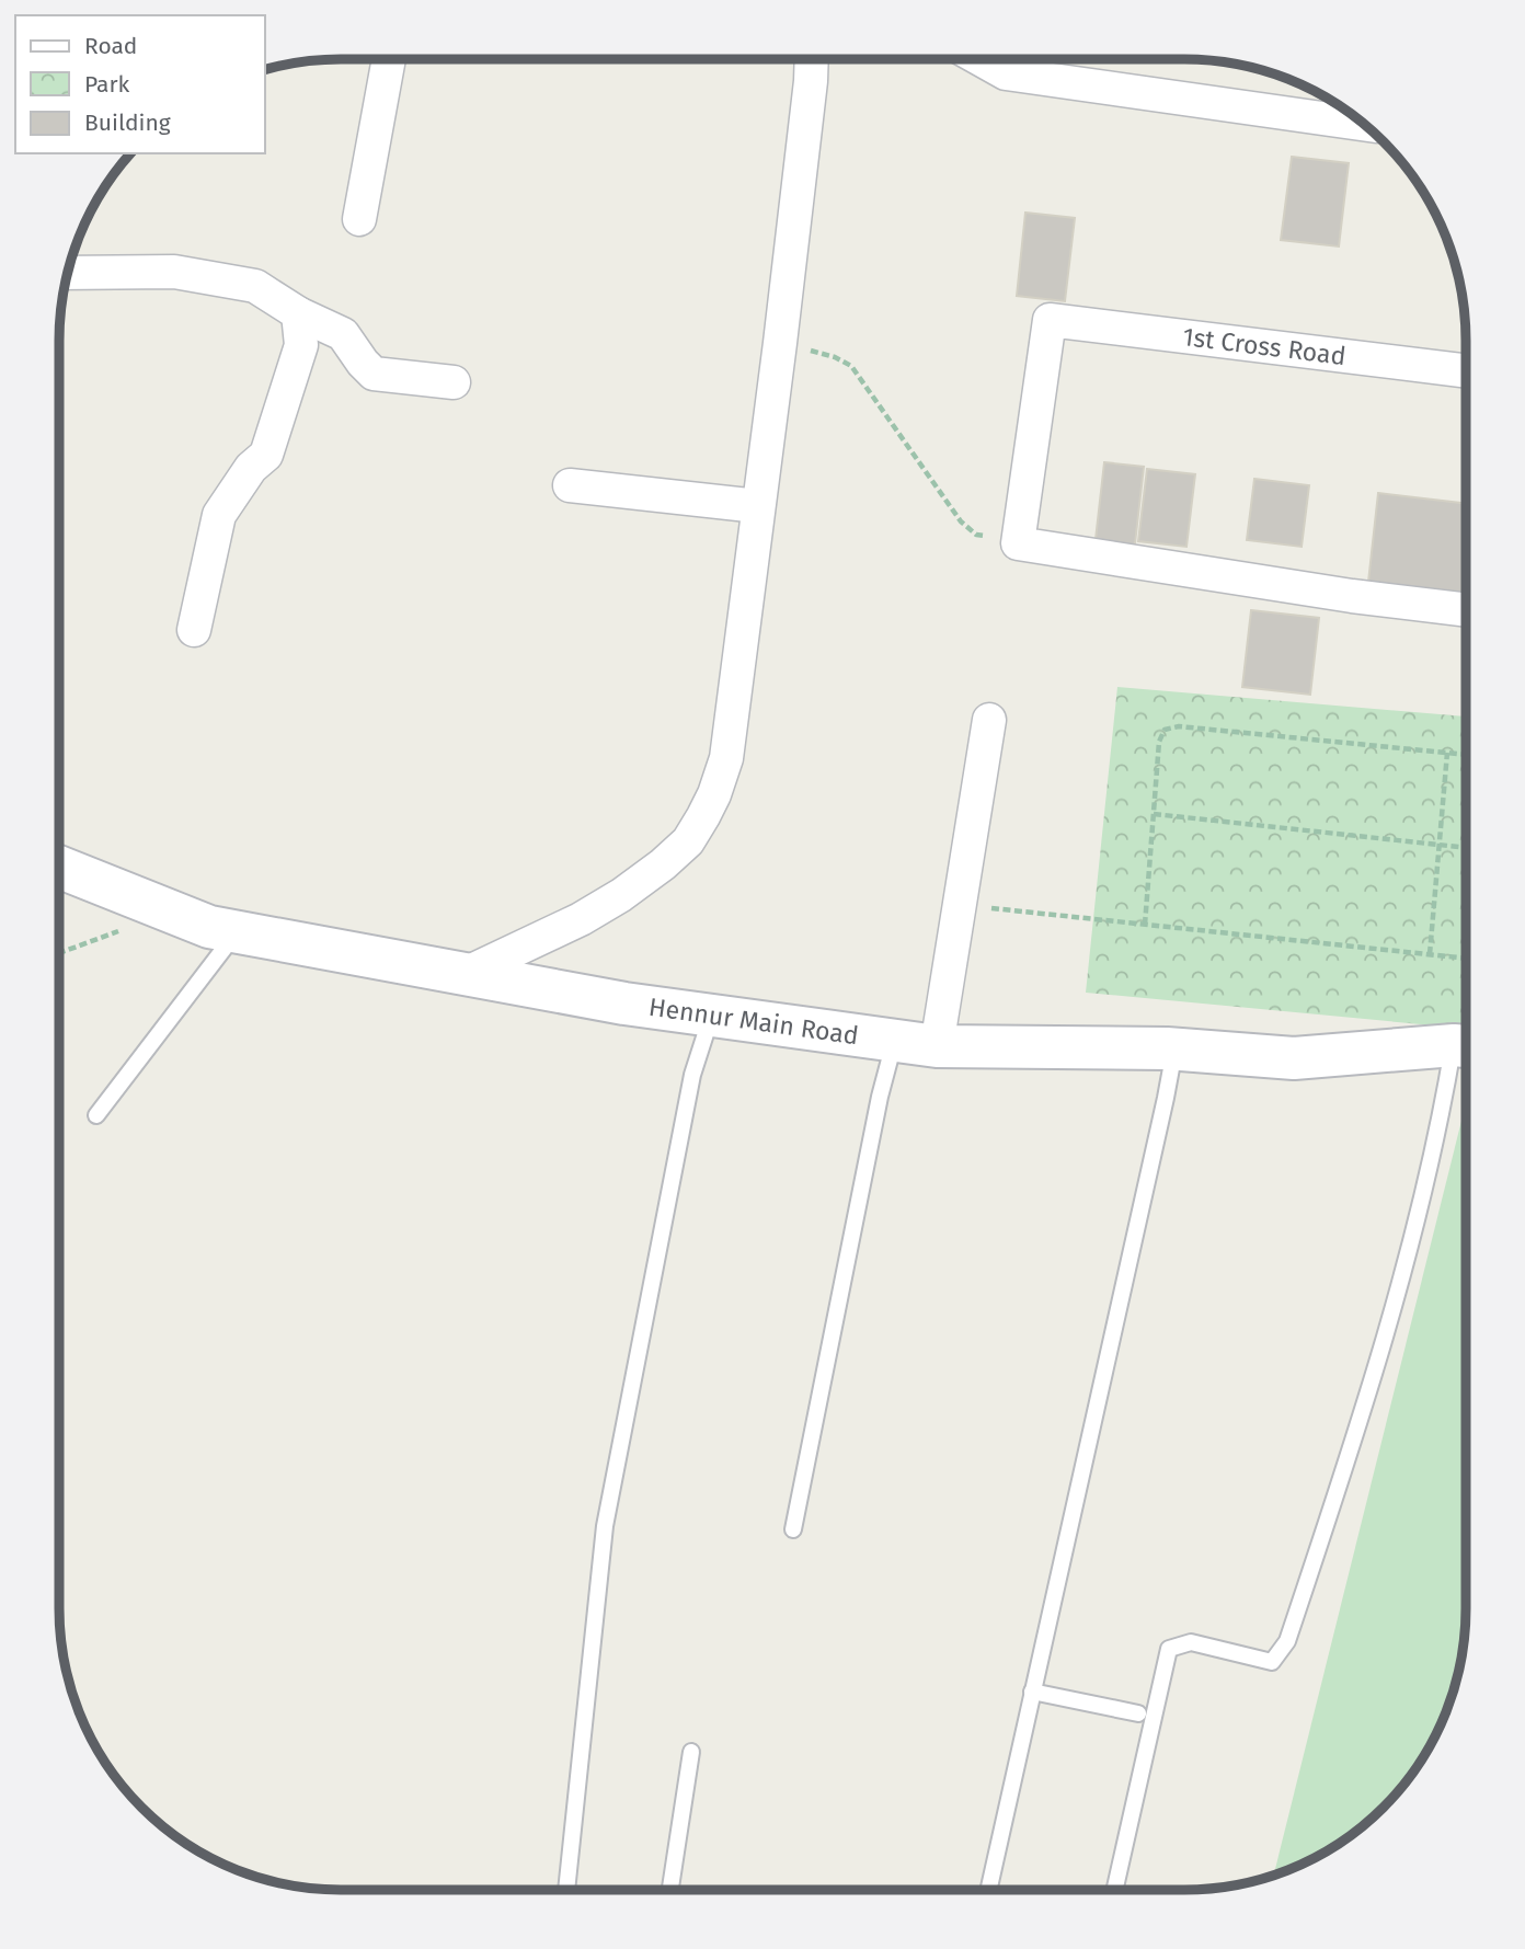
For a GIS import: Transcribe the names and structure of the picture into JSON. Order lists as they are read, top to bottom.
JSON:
{
  "streets": {
    "main road": ["Hennur Main Road"],
    "street": ["1st Cross Road"]
  },
  "legend": ["Road", "Park", "Building"]
}
